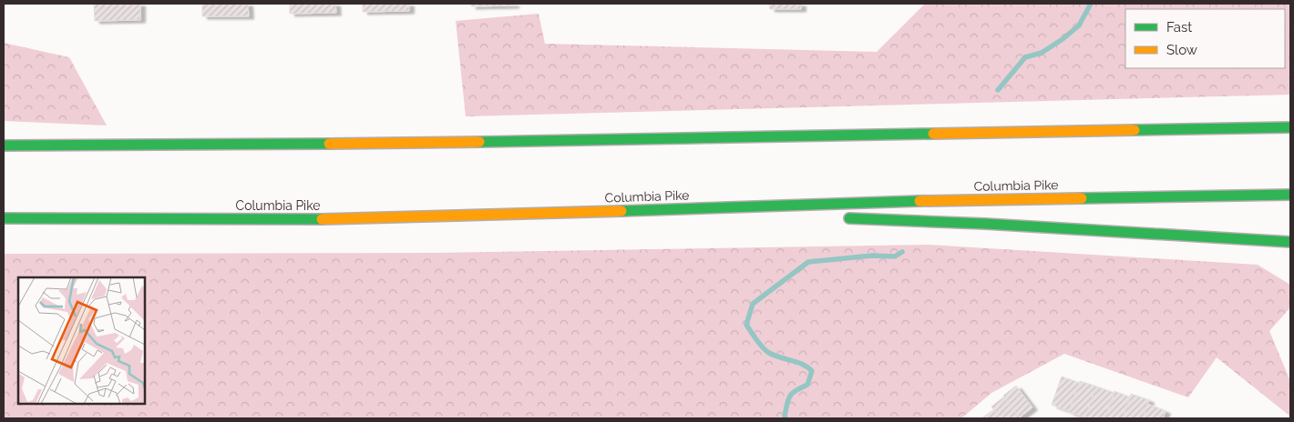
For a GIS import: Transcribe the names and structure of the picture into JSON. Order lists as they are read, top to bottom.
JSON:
{
  "streets": {
    "highway": ["Columbia Pike"]
  },
  "legend": ["Fast", "Slow"]
}
